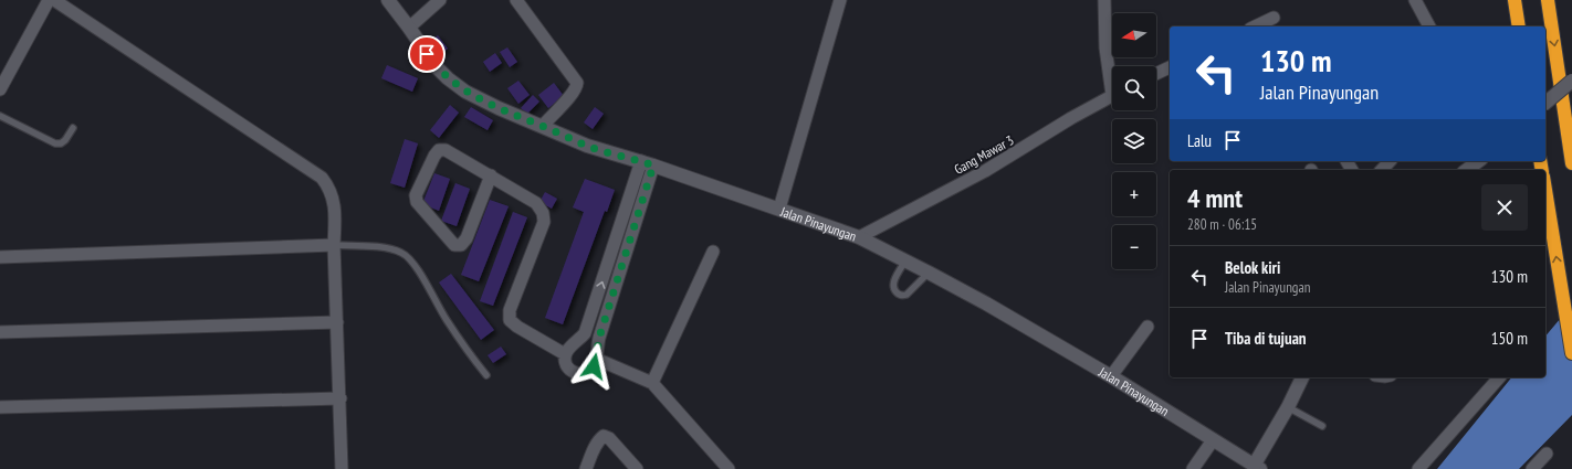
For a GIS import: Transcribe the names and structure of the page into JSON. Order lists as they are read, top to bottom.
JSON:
{
  "streets": {
    "main road": ["Jalan Pinayungan"],
    "street": ["Gang Mawar 3"]
  },
  "crossings": [
    ["Gang Mawar 3", "Jalan Pinayungan"]
  ],
  "north": "left",
  "page": {
    "map_buttons": ["+", "−"],
    "turn": ["130 m", "Jalan Pinayungan"],
    "then": "Lalu",
    "heading": ["4 mnt", "280 m · 06:15"],
    "list": [
      {
        "name": "Belok kiri",
        "note": "Jalan Pinayungan",
        "value": "130 m"
      },
      {
        "name": "Tiba di tujuan",
        "value": "150 m"
      }
    ]
  }
}
